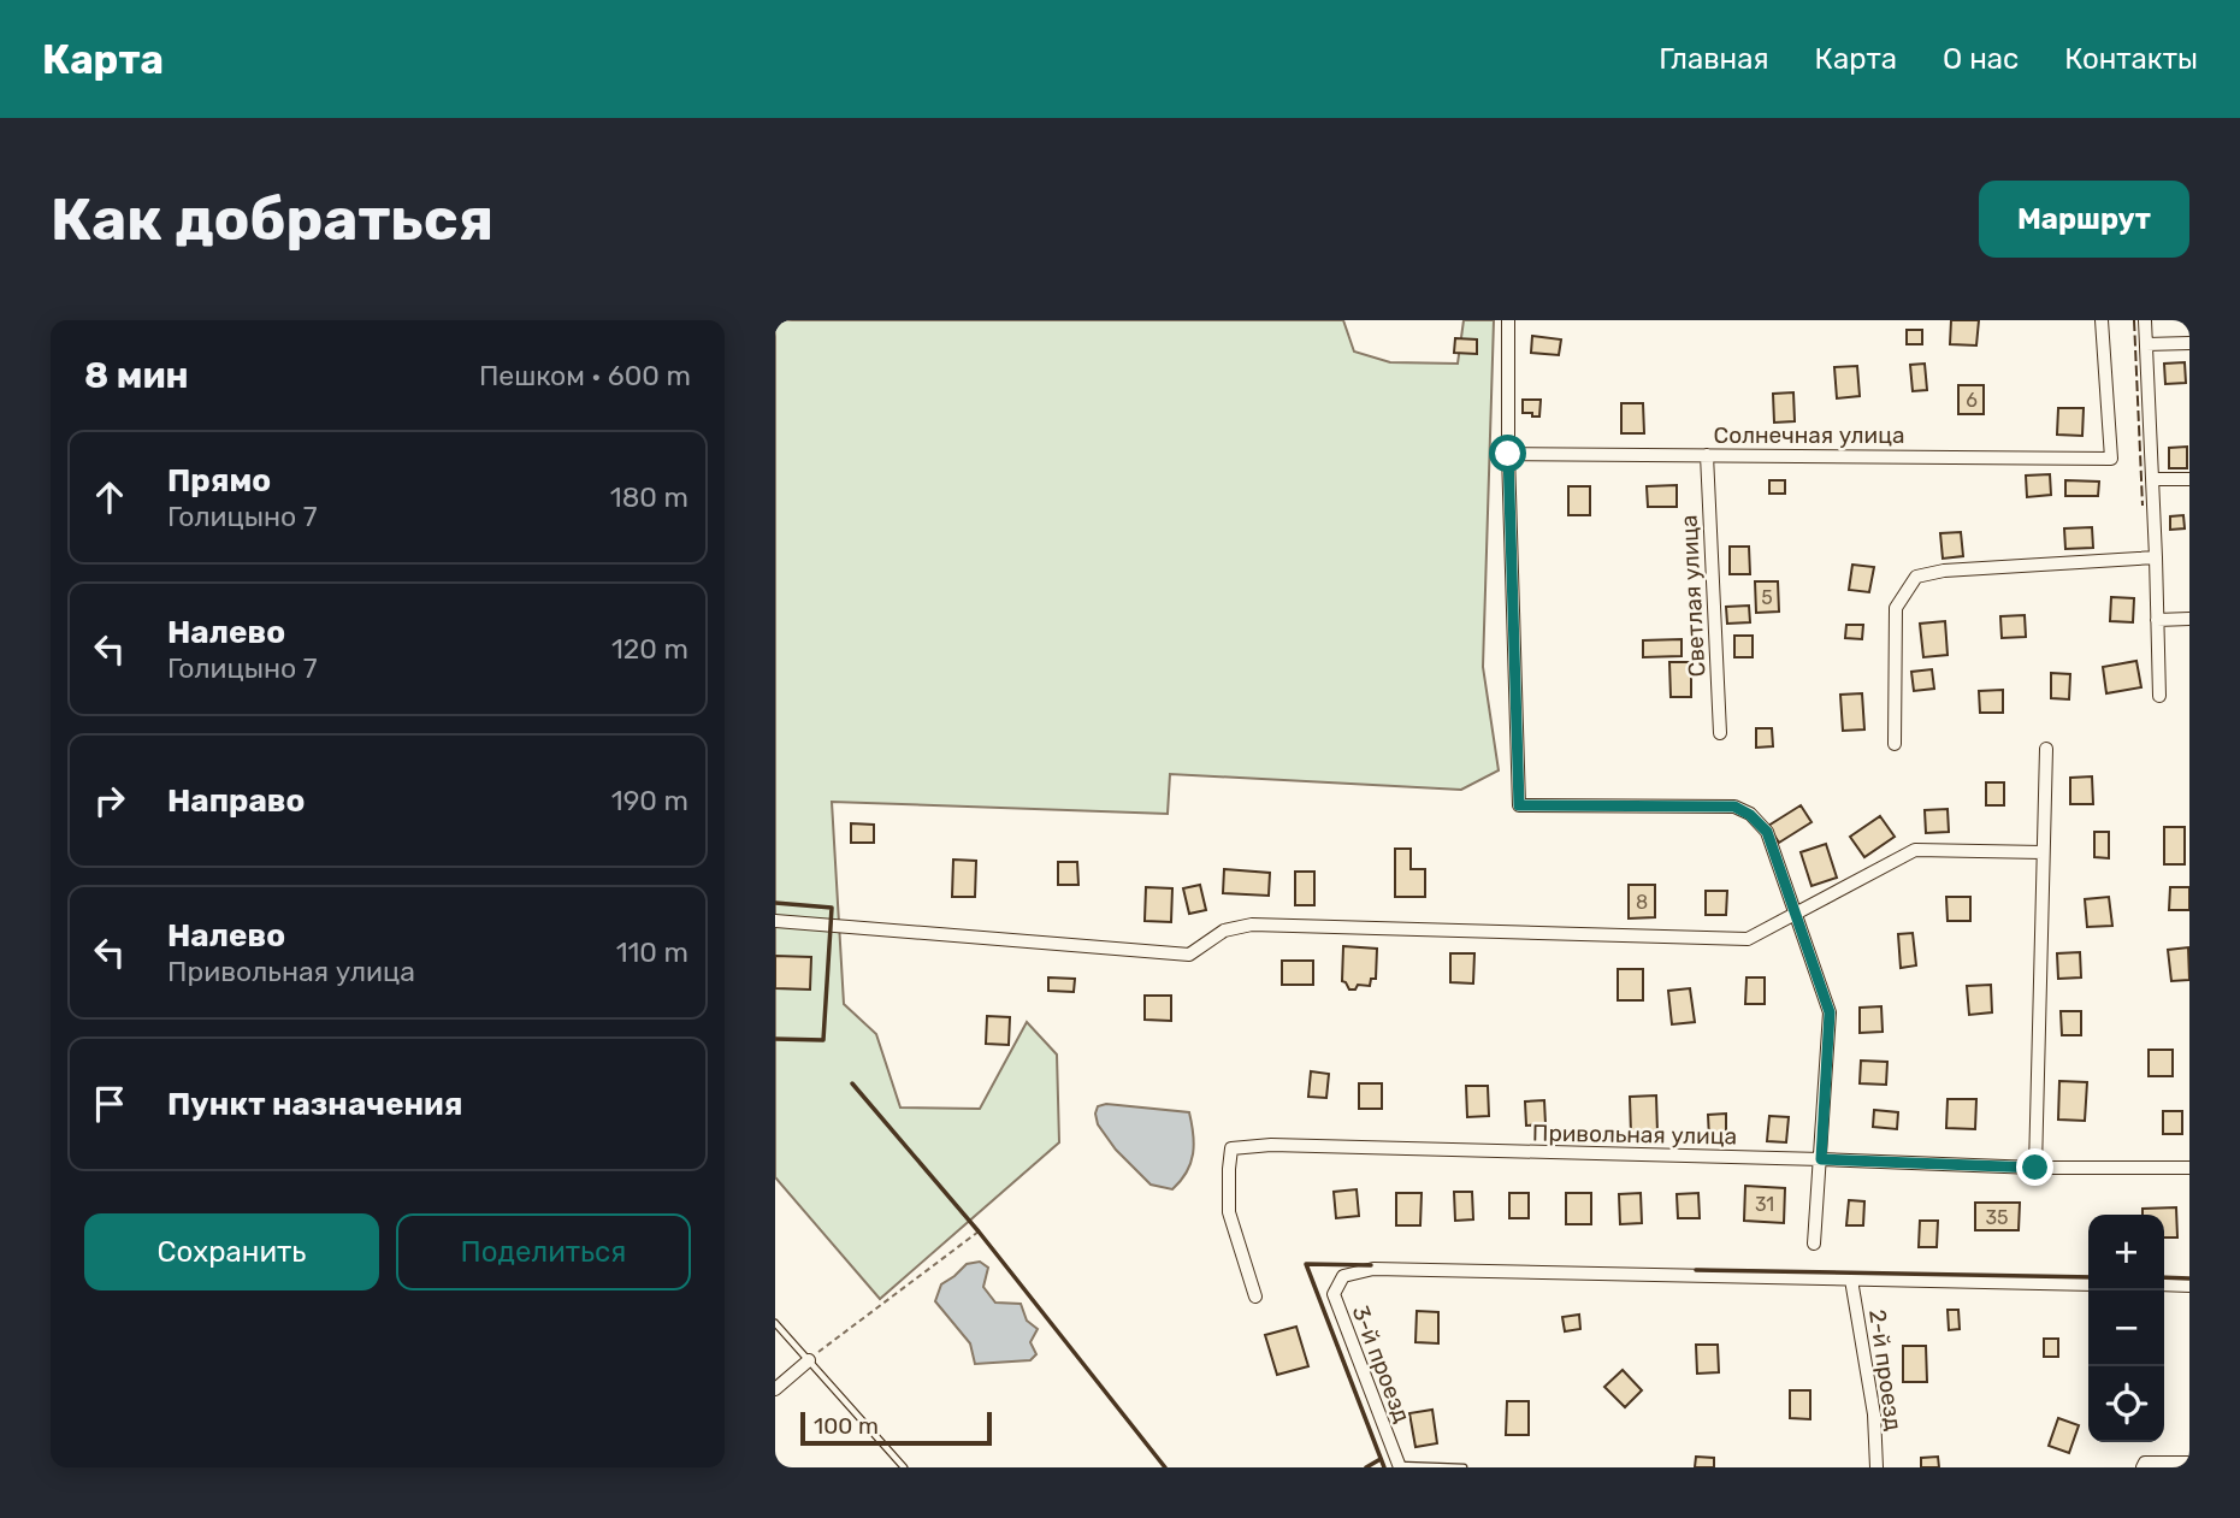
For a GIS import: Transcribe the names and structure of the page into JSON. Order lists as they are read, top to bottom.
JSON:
{
  "streets": {
    "street": [
      "Солнечная улица",
      "Светлая улица",
      "Привольная улица",
      "3-й проезд",
      "2-й проезд"
    ]
  },
  "crossings": [
    ["Солнечная улица", "Светлая улица"],
    ["3-й проезд", "2-й проезд"]
  ],
  "house_numbers": [
    "6",
    "5",
    "8",
    "31",
    "35"
  ],
  "scale_bar": "100 m",
  "page": {
    "header": "Карта",
    "nav": [
      "Главная",
      "Карта",
      "О нас",
      "Контакты"
    ],
    "buttons": [
      "Маршрут",
      ["Сохранить", "Поделиться"]
    ],
    "title": "Как добраться",
    "heading": ["8 мин", "Пешком · 600 m"],
    "list": [
      ["Прямо", "Голицыно 7", "180 m"],
      ["Налево", "Голицыно 7", "120 m"],
      ["Направо", "190 m"],
      ["Налево", "Привольная улица", "110 m"],
      "Пункт назначения"
    ],
    "map_buttons": ["+", "−"],
    "scale": "100 m"
  }
}
